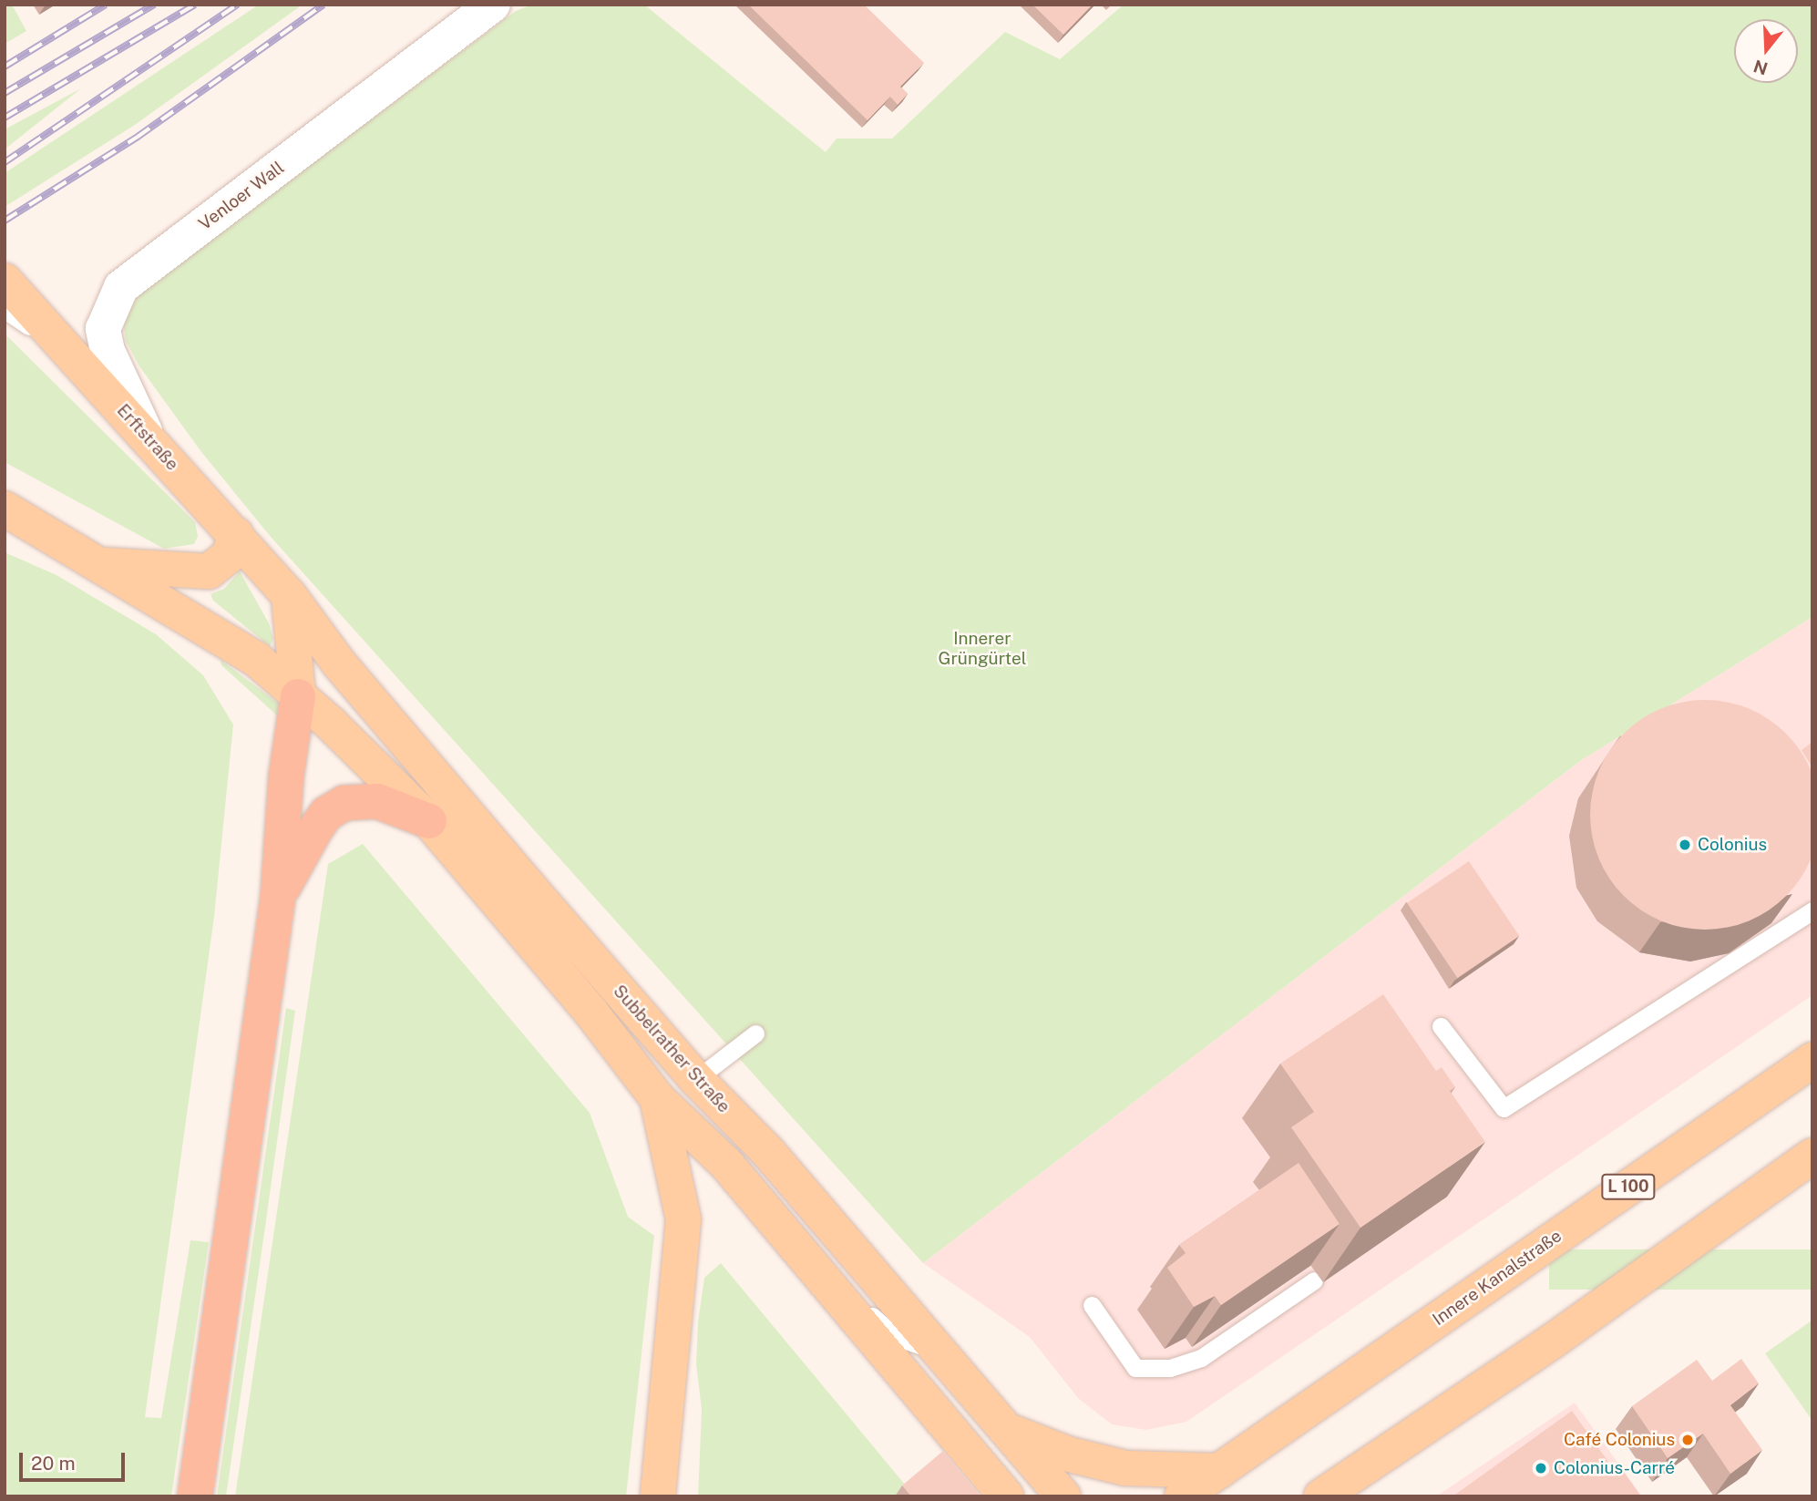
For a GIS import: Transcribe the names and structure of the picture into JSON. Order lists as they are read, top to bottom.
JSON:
{
  "streets": {
    "main road": [
      "Erftstraße",
      "Subbelrather Straße",
      "L 100",
      "Innere Kanalstraße"
    ],
    "street": ["Venloer Wall"]
  },
  "crossings": [
    ["Venloer Wall", "Erftstraße"],
    ["Erftstraße", "Subbelrather Straße"]
  ],
  "parks": ["Innerer Grüngürtel"],
  "places": ["Colonius", "Café Colonius", "Colonius-Carré"],
  "scale_bar": "20 m",
  "north": "bottom"
}
